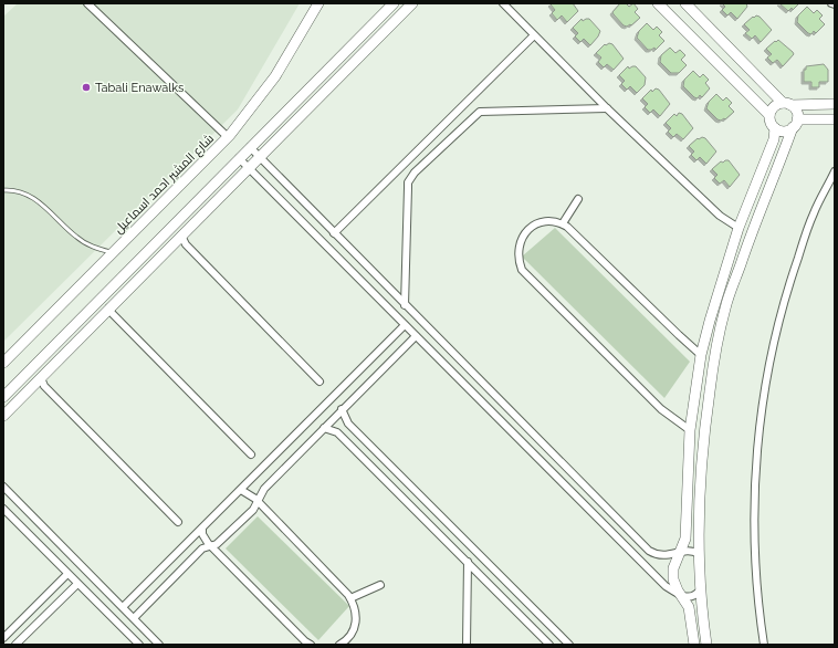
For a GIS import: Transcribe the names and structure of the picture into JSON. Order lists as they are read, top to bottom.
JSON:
{
  "streets": {
    "street": ["شارع المشير احمد اسماعيل"]
  },
  "places": ["Tabali Enawalks"]
}
